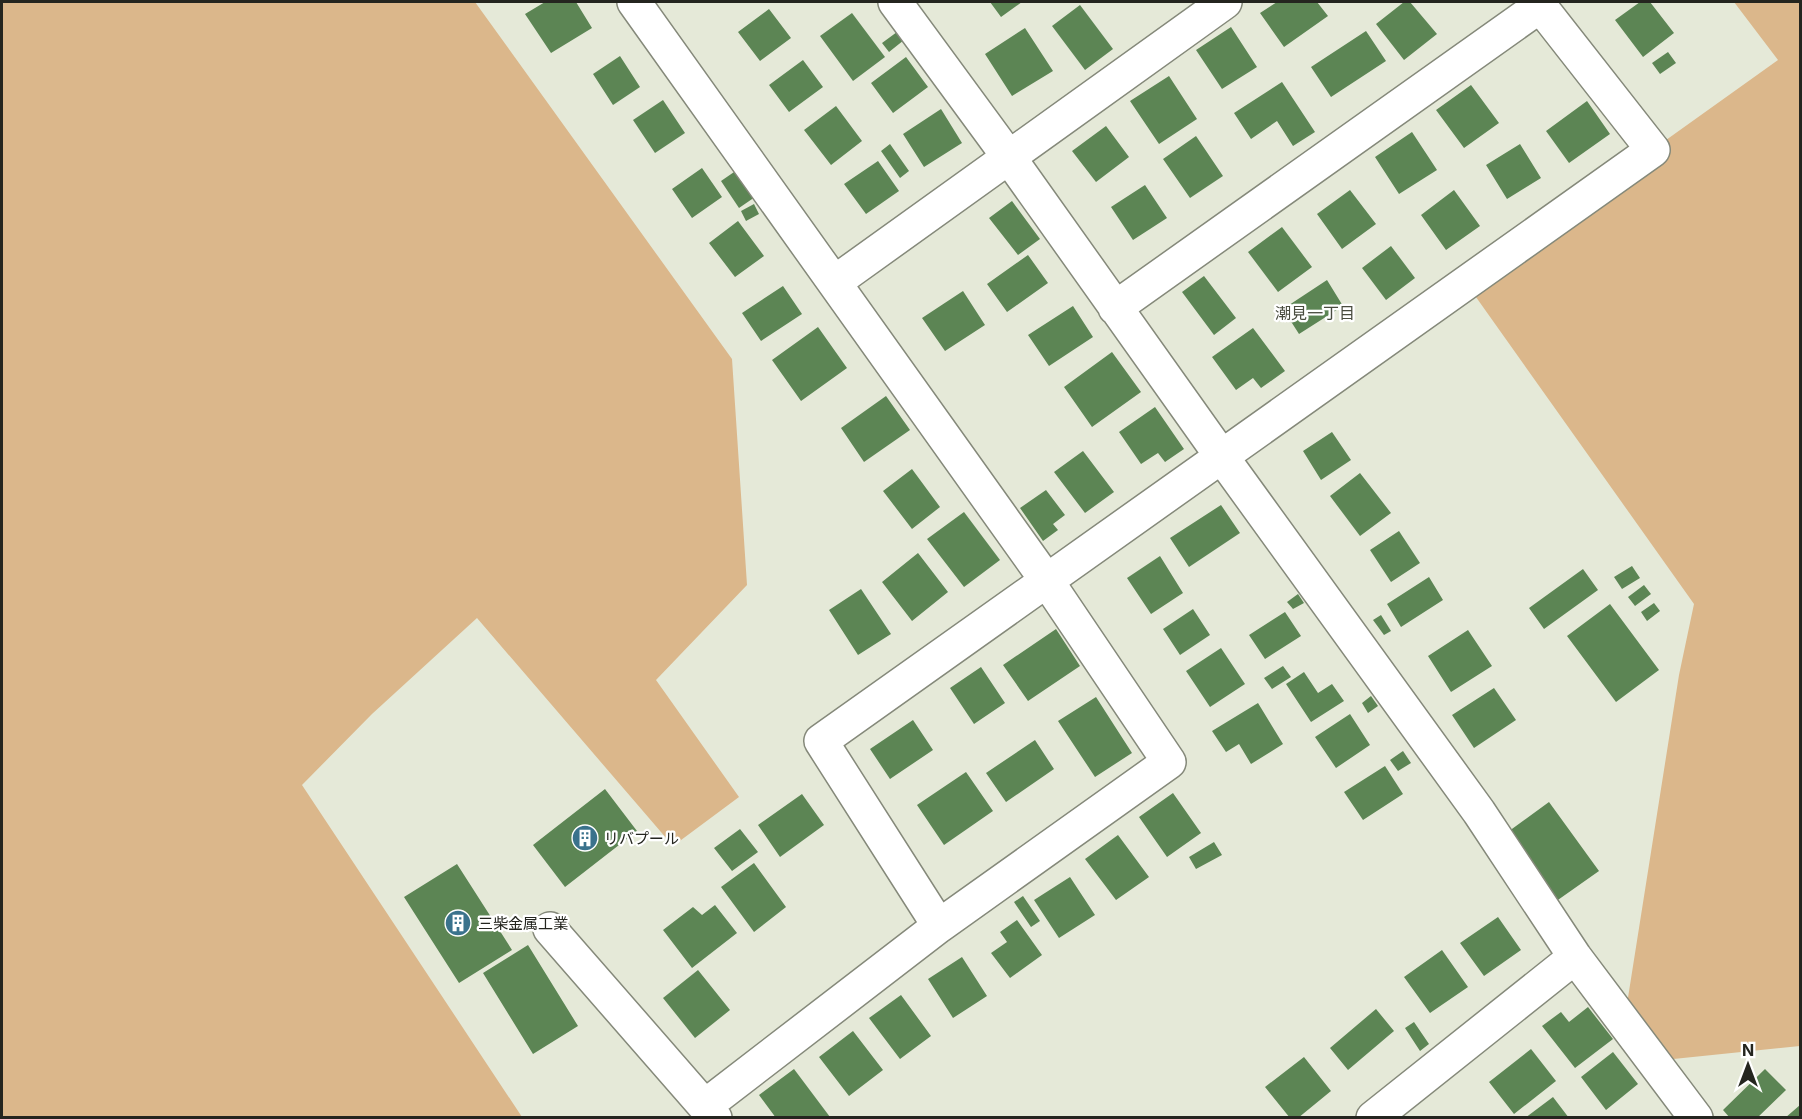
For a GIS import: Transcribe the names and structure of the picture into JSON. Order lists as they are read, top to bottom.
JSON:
{
  "districts": ["潮見一丁目"],
  "places": {
    "building": ["リバプール", "三柴金属工業"]
  },
  "north": "top"
}
